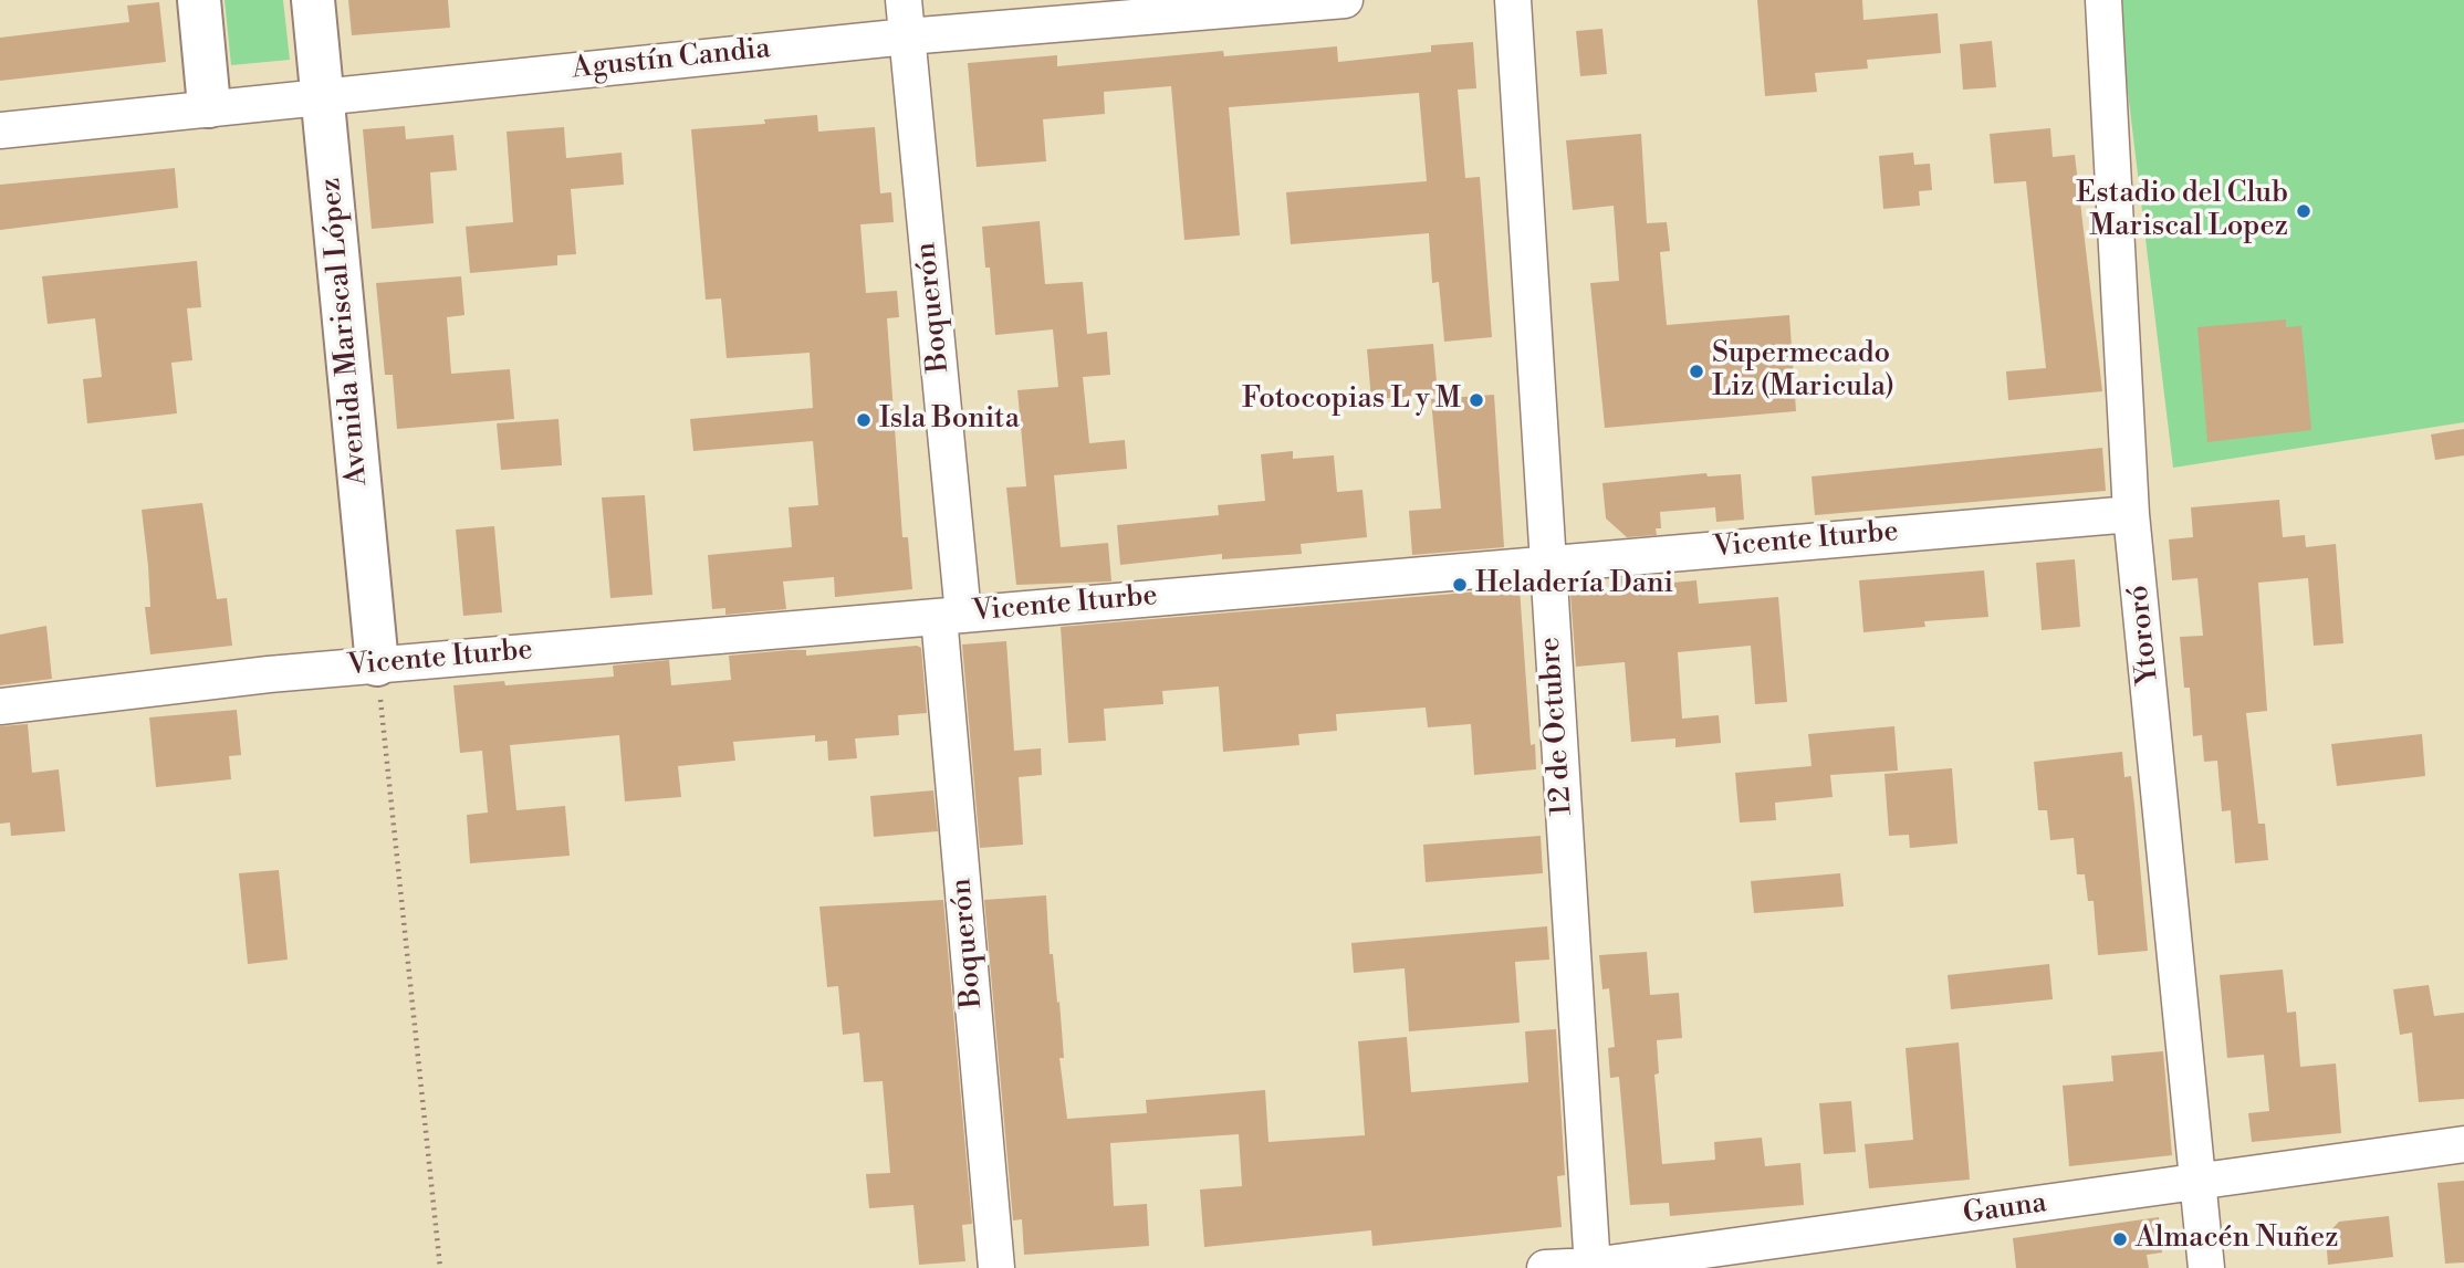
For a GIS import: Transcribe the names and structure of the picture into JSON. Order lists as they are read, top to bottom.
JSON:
{
  "streets": {
    "street": [
      "Agustín Candia",
      "Boquerón",
      "Avenida Mariscal López",
      "Vicente Iturbe",
      "Ytororó",
      "12 de Octubre",
      "Gauna"
    ]
  },
  "crossings": [
    ["Agustín Candia", "Boquerón"],
    ["Agustín Candia", "Avenida Mariscal López"],
    ["Boquerón", "Vicente Iturbe"],
    ["Avenida Mariscal López", "Vicente Iturbe"],
    ["Vicente Iturbe", "Ytororó"],
    ["Vicente Iturbe", "12 de Octubre"],
    ["Ytororó", "Gauna"],
    ["12 de Octubre", "Gauna"]
  ],
  "places": [
    "Estadio del Club Mariscal Lopez",
    "Supermecado Liz (Maricula)",
    "Fotocopias L y M",
    "Isla Bonita",
    "Heladería Dani",
    "Almacén Nuñez"
  ]
}
